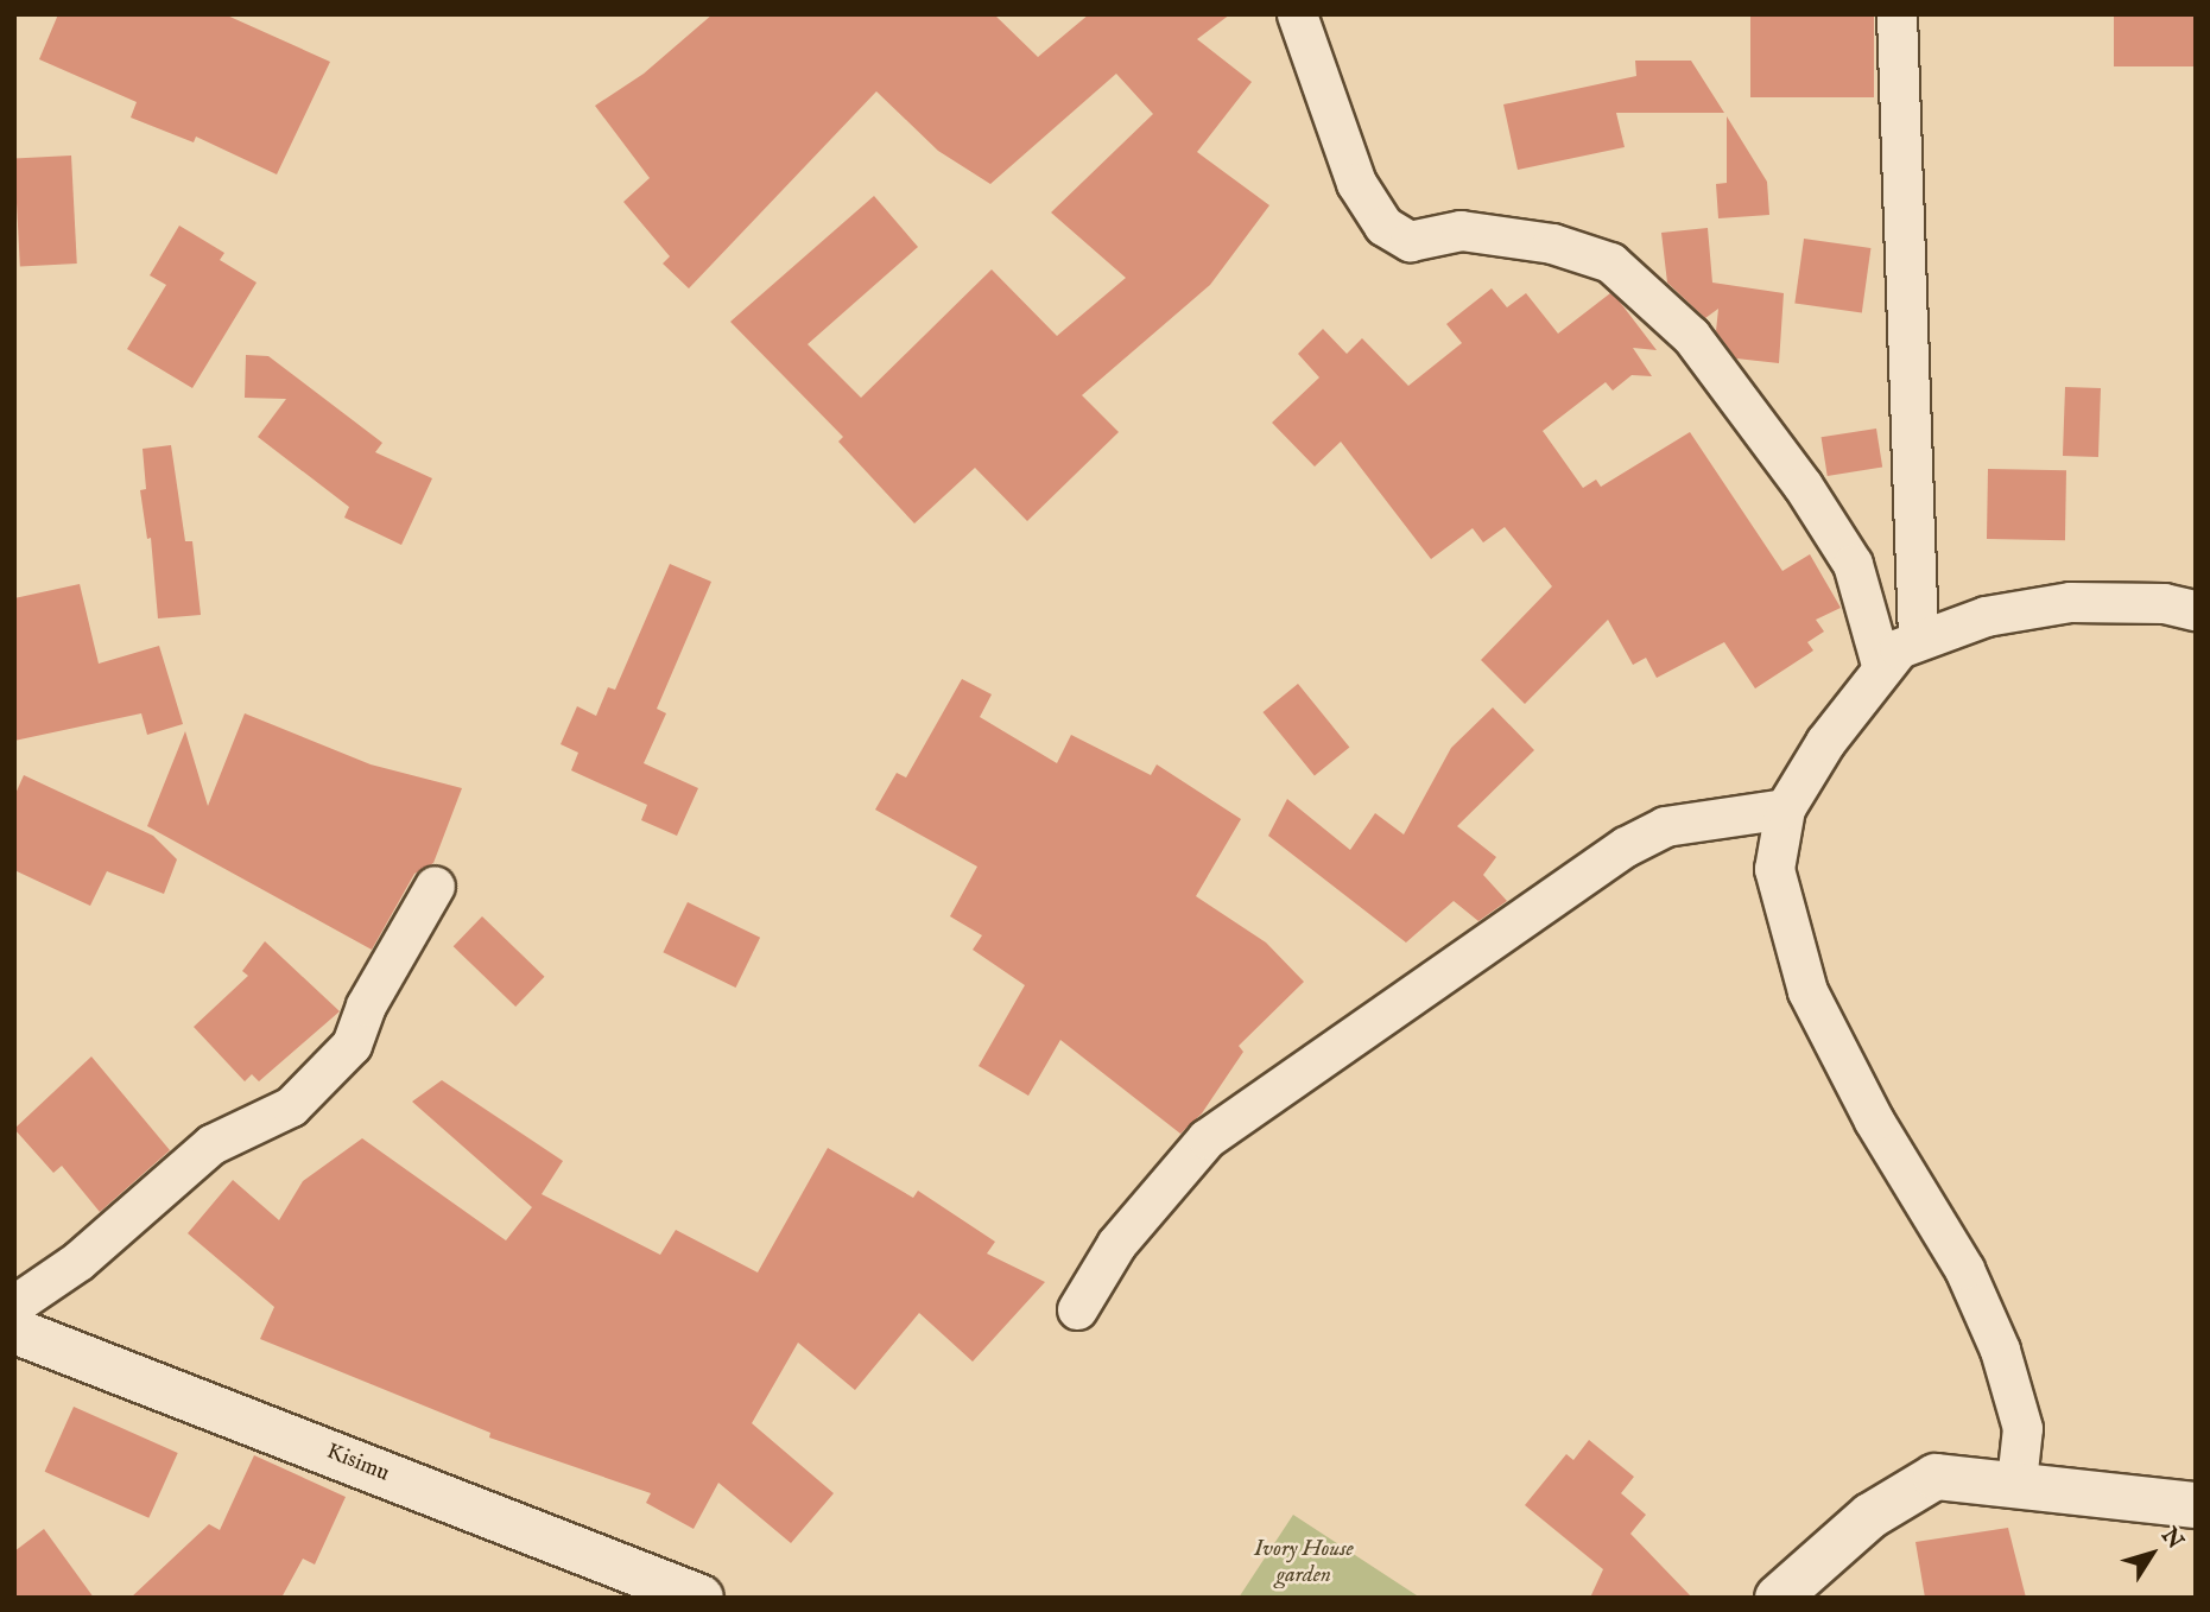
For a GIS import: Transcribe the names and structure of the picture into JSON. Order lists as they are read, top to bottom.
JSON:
{
  "streets": {
    "street": ["Kisimu"]
  },
  "parks": ["Ivory House garden"],
  "north": "top right"
}
